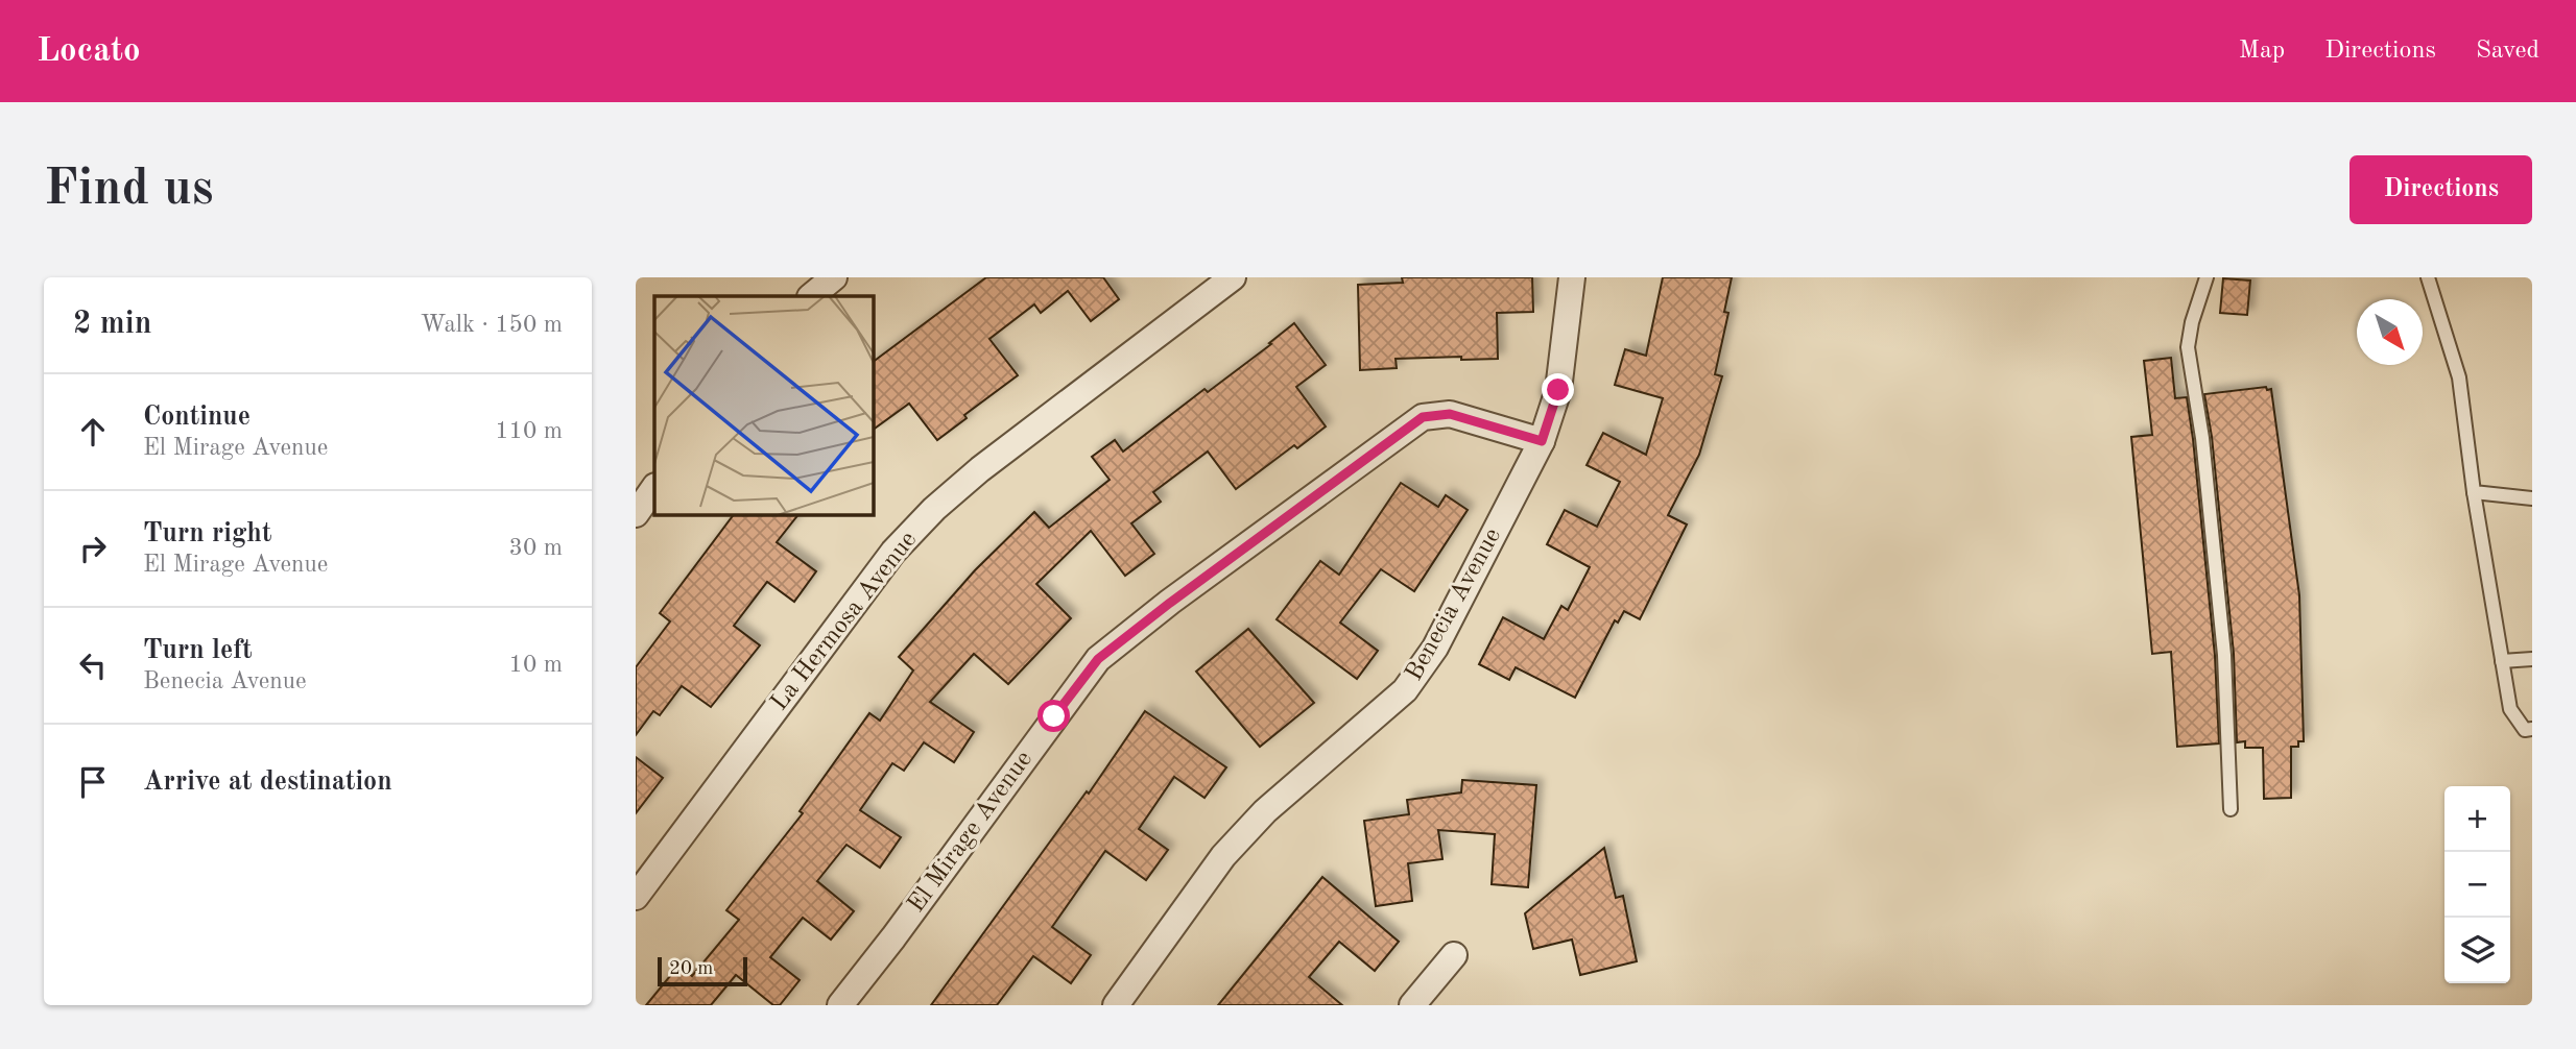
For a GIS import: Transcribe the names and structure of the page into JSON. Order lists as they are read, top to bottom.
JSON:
{
  "streets": {
    "street": ["Benecia Avenue", "La Hermosa Avenue", "El Mirage Avenue"]
  },
  "crossings": [
    ["Benecia Avenue", "El Mirage Avenue"]
  ],
  "scale_bar": "20 m",
  "north": "bottom right",
  "page": {
    "header": "Locato",
    "nav": ["Map", "Directions", "Saved"],
    "buttons": "Directions",
    "title": "Find us",
    "heading": ["2 min", "Walk · 150 m"],
    "list": [
      ["Continue", "El Mirage Avenue", "110 m"],
      ["Turn right", "El Mirage Avenue", "30 m"],
      ["Turn left", "Benecia Avenue", "10 m"],
      "Arrive at destination"
    ],
    "map_buttons": ["+", "−"],
    "scale": "20 m"
  }
}
